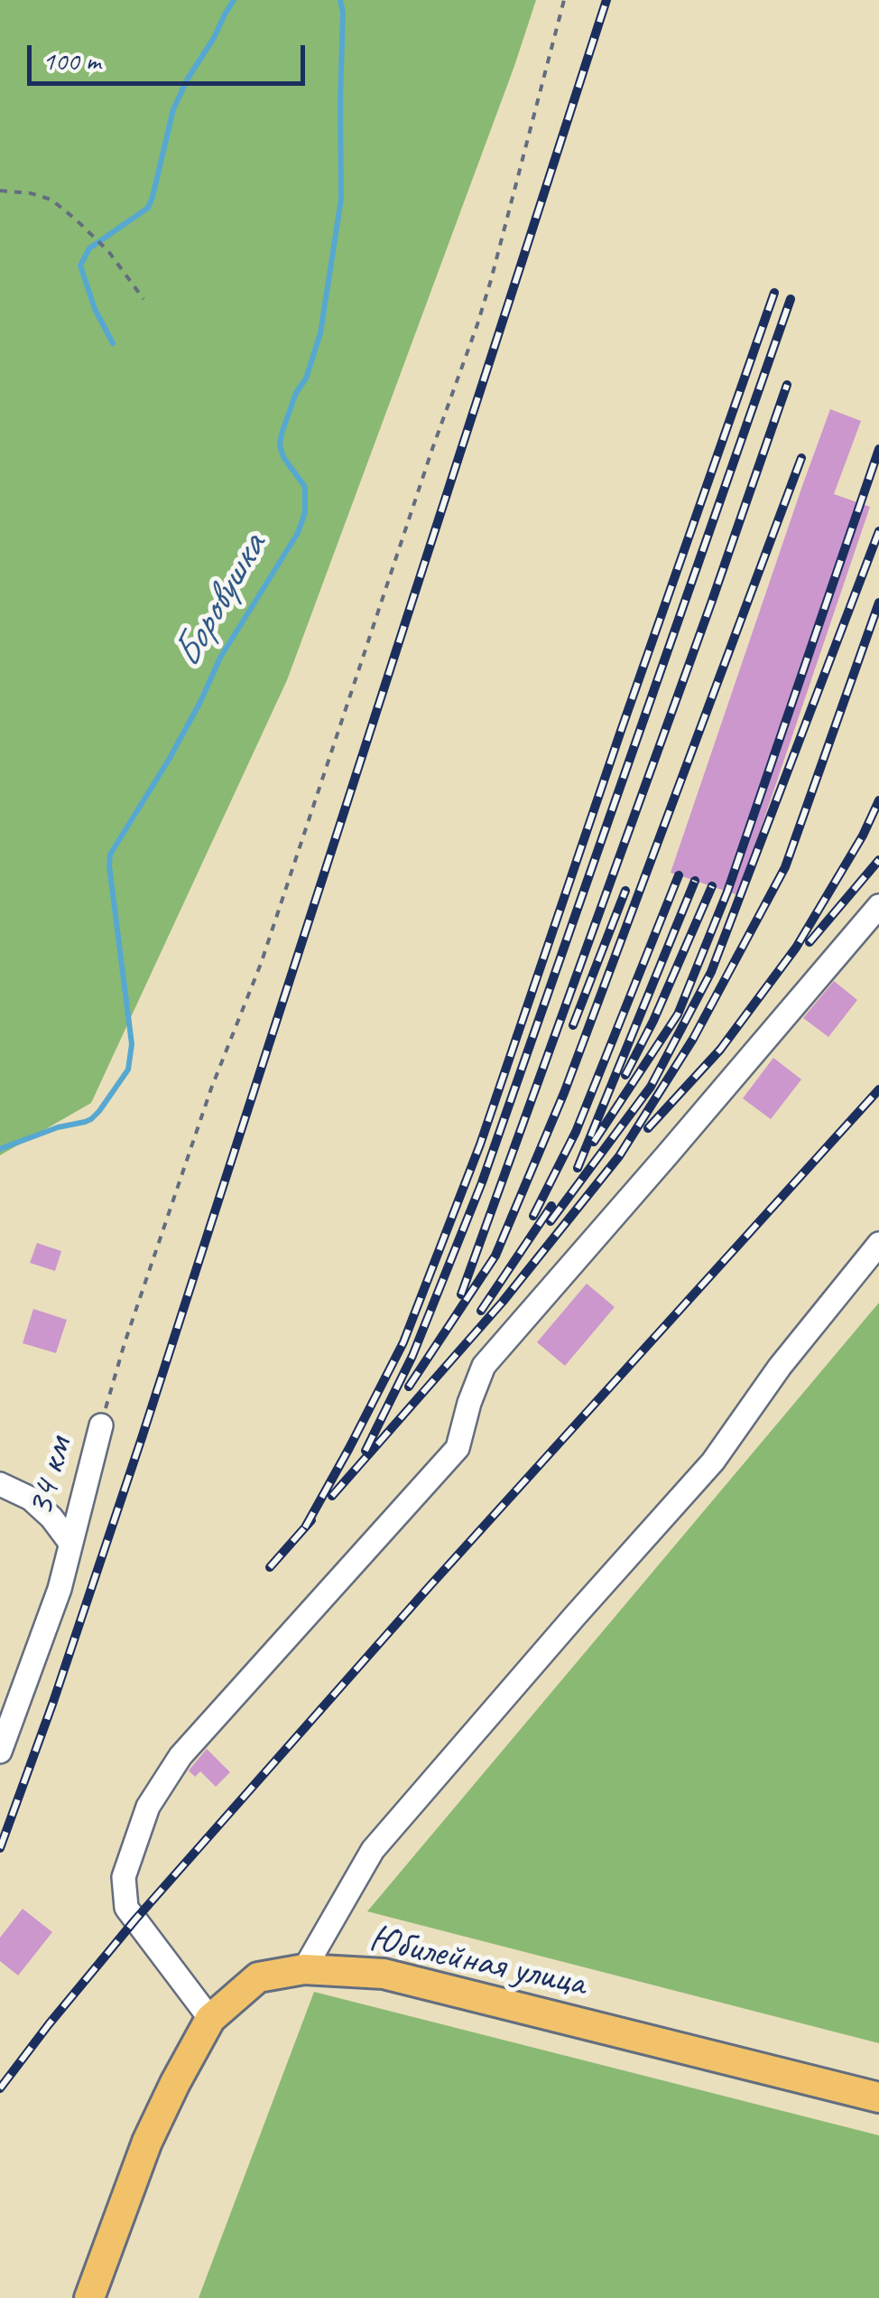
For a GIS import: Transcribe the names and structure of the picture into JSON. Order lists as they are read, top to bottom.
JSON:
{
  "streets": {
    "main road": ["Юбилейная улица"],
    "street": ["34 км"]
  },
  "water": ["Боровушка"],
  "scale_bar": "100 m"
}
